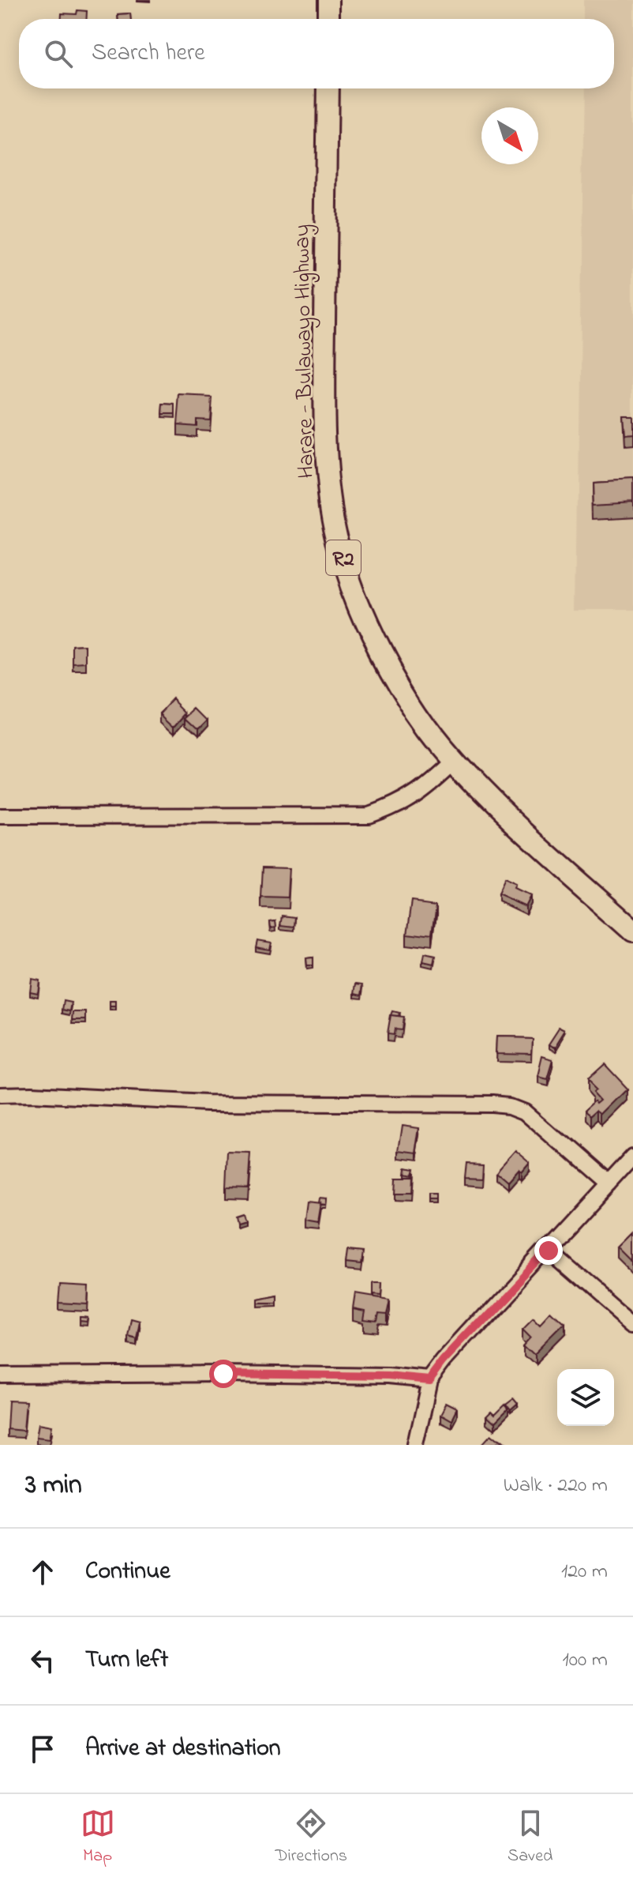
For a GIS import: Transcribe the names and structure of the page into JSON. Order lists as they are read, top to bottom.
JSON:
{
  "streets": {
    "highway": ["Harare - Bulawayo Highway", "R2"]
  },
  "north": "bottom right",
  "page": {
    "search": "Search here",
    "heading": ["3 min", "Walk · 220 m"],
    "list": [
      ["Continue", "120 m"],
      ["Turn left", "100 m"],
      "Arrive at destination"
    ],
    "nav": ["Map", "Directions", "Saved"]
  }
}
